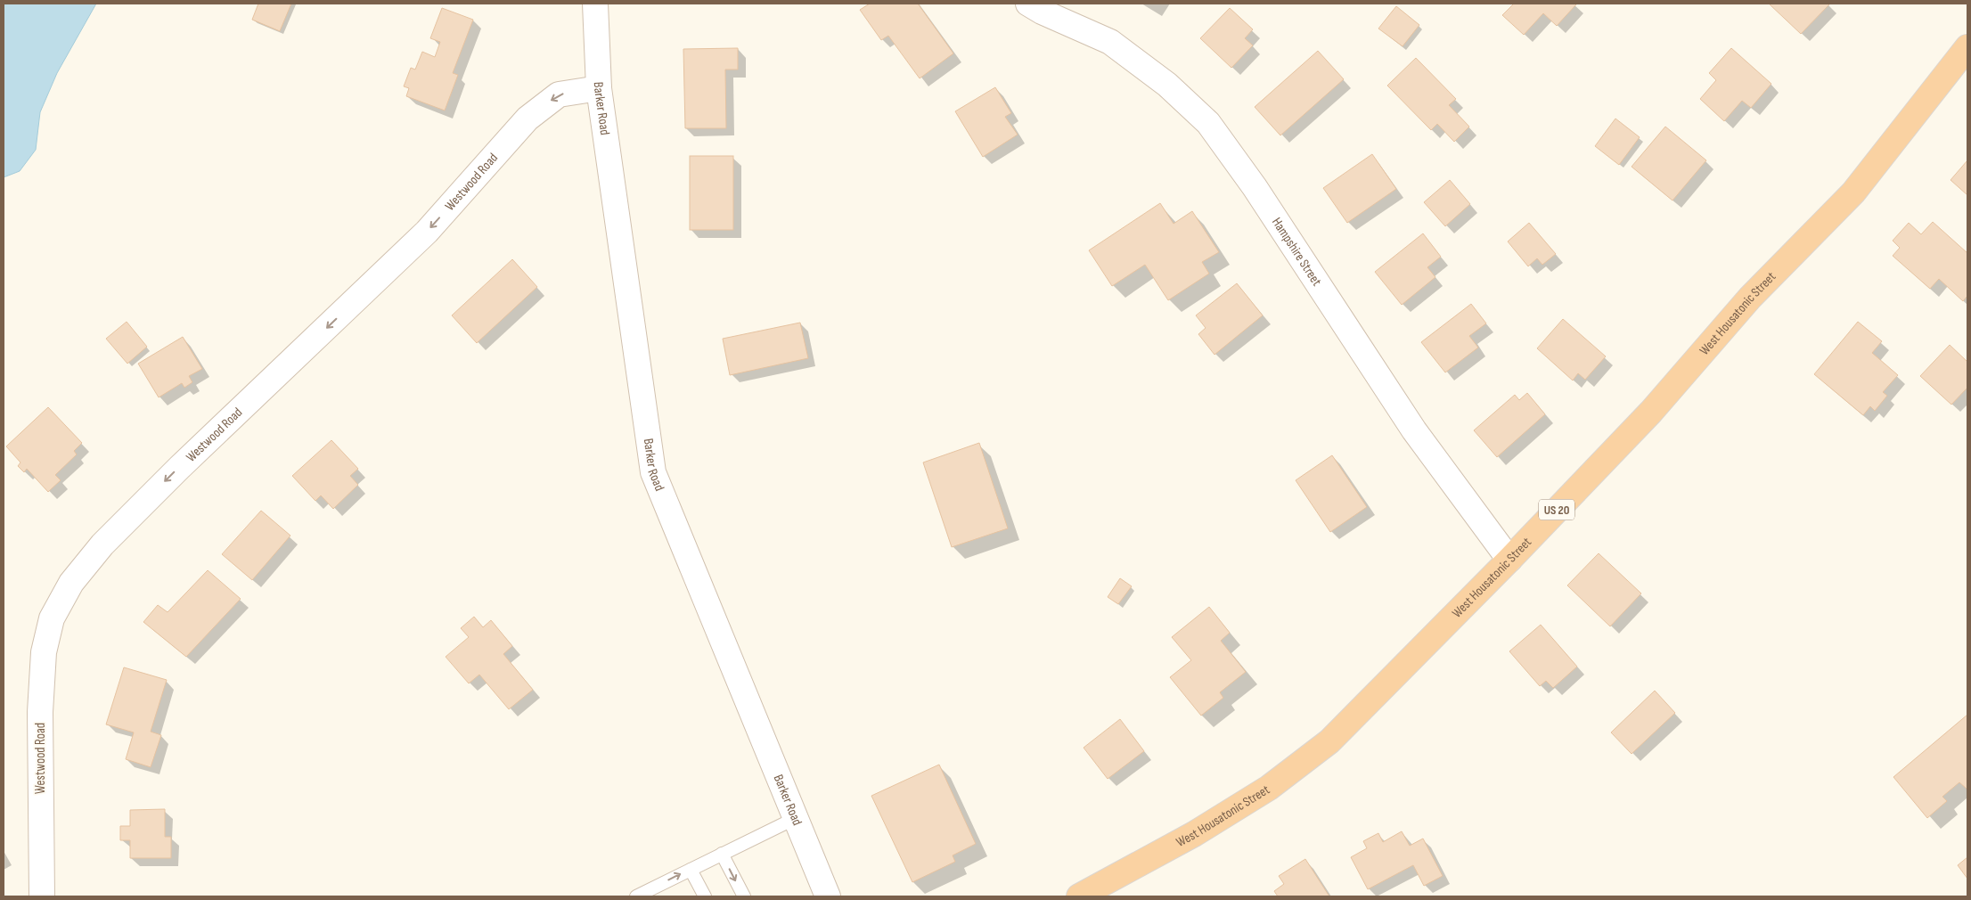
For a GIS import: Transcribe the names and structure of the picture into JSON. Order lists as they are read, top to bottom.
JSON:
{
  "streets": {
    "highway": ["West Housatonic Street", "US 20"],
    "street": ["Barker Road", "Westwood Road", "Hampshire Street"]
  },
  "crossings": [
    ["Barker Road", "Westwood Road"],
    ["Hampshire Street", "West Housatonic Street"]
  ],
  "one_way": ["Westwood Road"]
}
